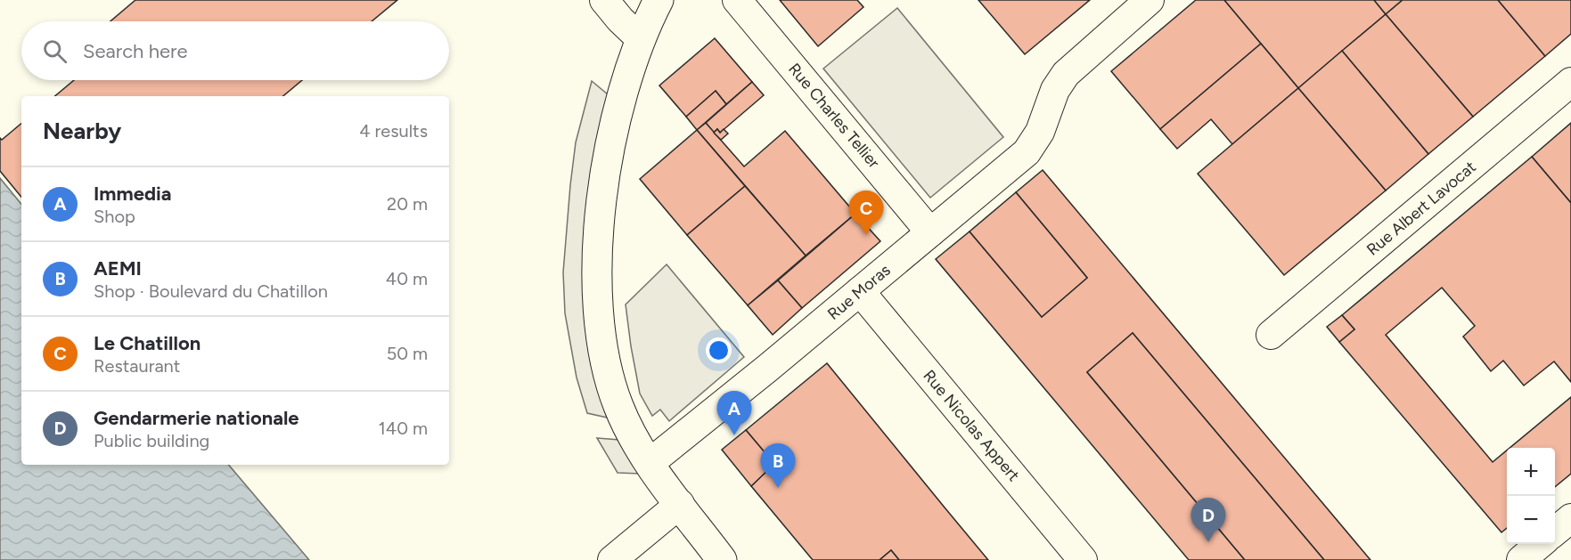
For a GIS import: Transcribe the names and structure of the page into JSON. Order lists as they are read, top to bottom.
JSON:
{
  "streets": {
    "street": [
      "Rue Charles Tellier",
      "Rue Albert Lavocat",
      "Rue Moras",
      "Rue Nicolas Appert"
    ]
  },
  "crossings": [
    ["Rue Charles Tellier", "Rue Moras"],
    ["Rue Moras", "Rue Nicolas Appert"]
  ],
  "page": {
    "search": "Search here",
    "heading": ["Nearby", "4 results"],
    "list": [
      {
        "mark": "A",
        "name": "Immedia",
        "note": "Shop",
        "value": "20 m"
      },
      {
        "mark": "B",
        "name": "AEMI",
        "note": "Shop · Boulevard du Chatillon",
        "value": "40 m"
      },
      {
        "mark": "C",
        "name": "Le Chatillon",
        "note": "Restaurant",
        "value": "50 m"
      },
      {
        "mark": "D",
        "name": "Gendarmerie nationale",
        "note": "Public building",
        "value": "140 m"
      }
    ],
    "pins": [
      "C",
      "A",
      "B",
      "D"
    ],
    "map_buttons": ["+", "−"]
  }
}
